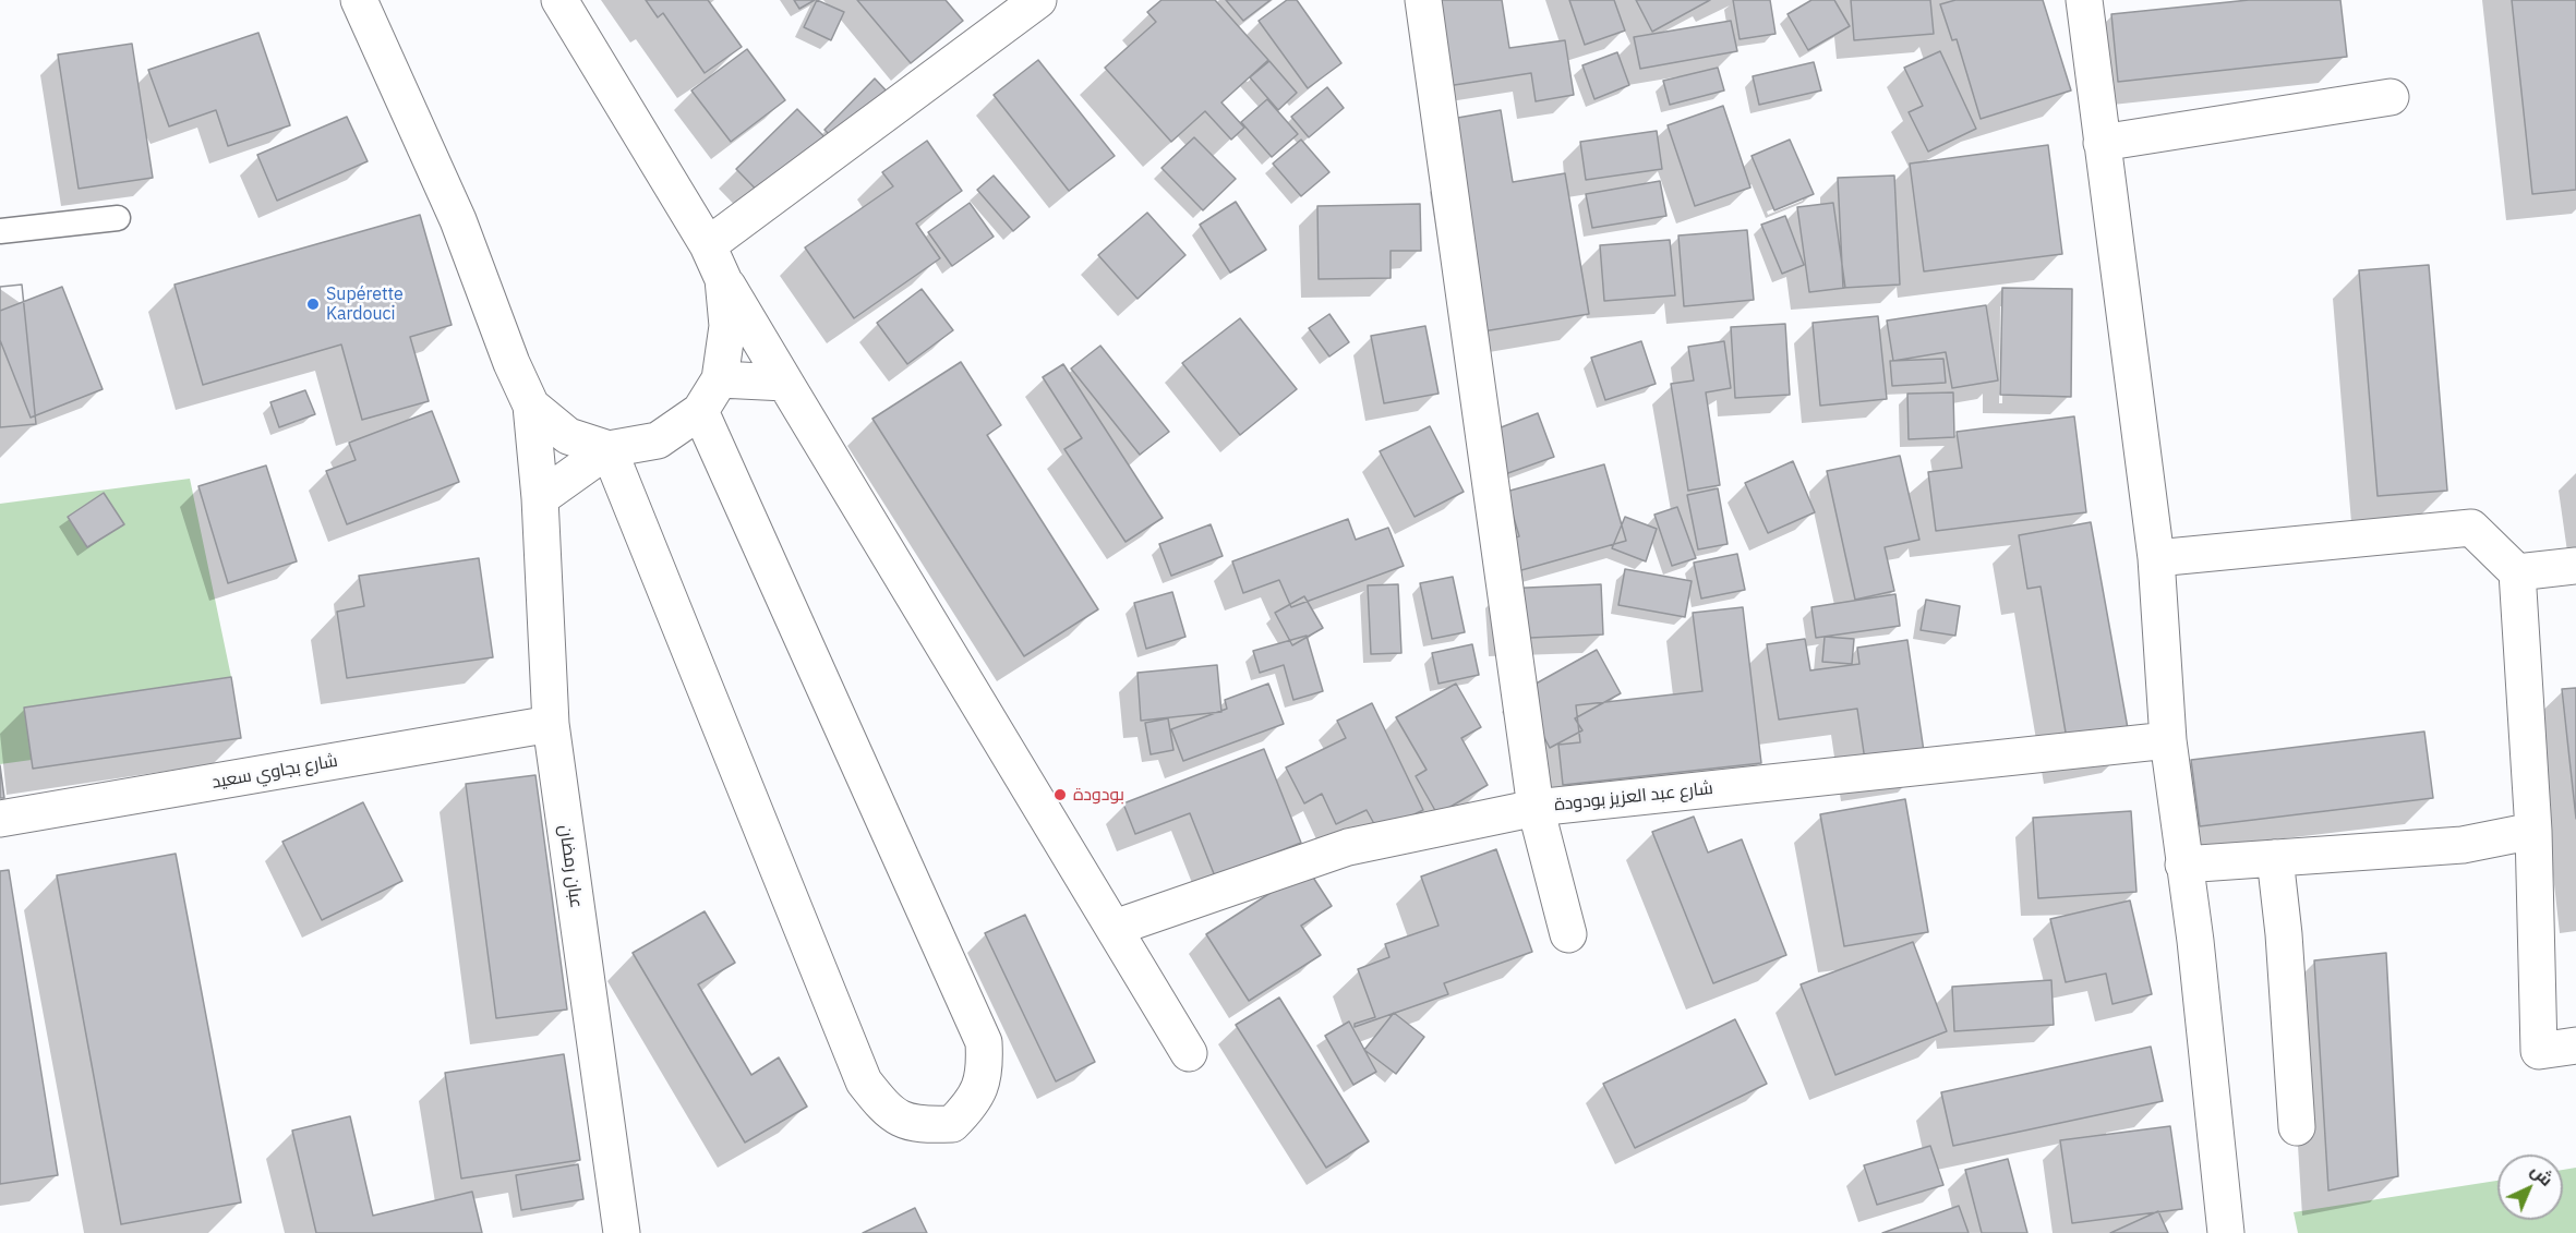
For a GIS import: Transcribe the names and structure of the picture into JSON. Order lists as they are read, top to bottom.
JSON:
{
  "streets": {
    "street": ["شارع بجاوي سعيد", "شارع عبد العزيز بودودة", "عبان رمضان"]
  },
  "crossings": [
    ["شارع بجاوي سعيد", "عبان رمضان"]
  ],
  "places": ["Supérette Kardouci", "بودودة"],
  "north": "top right"
}
